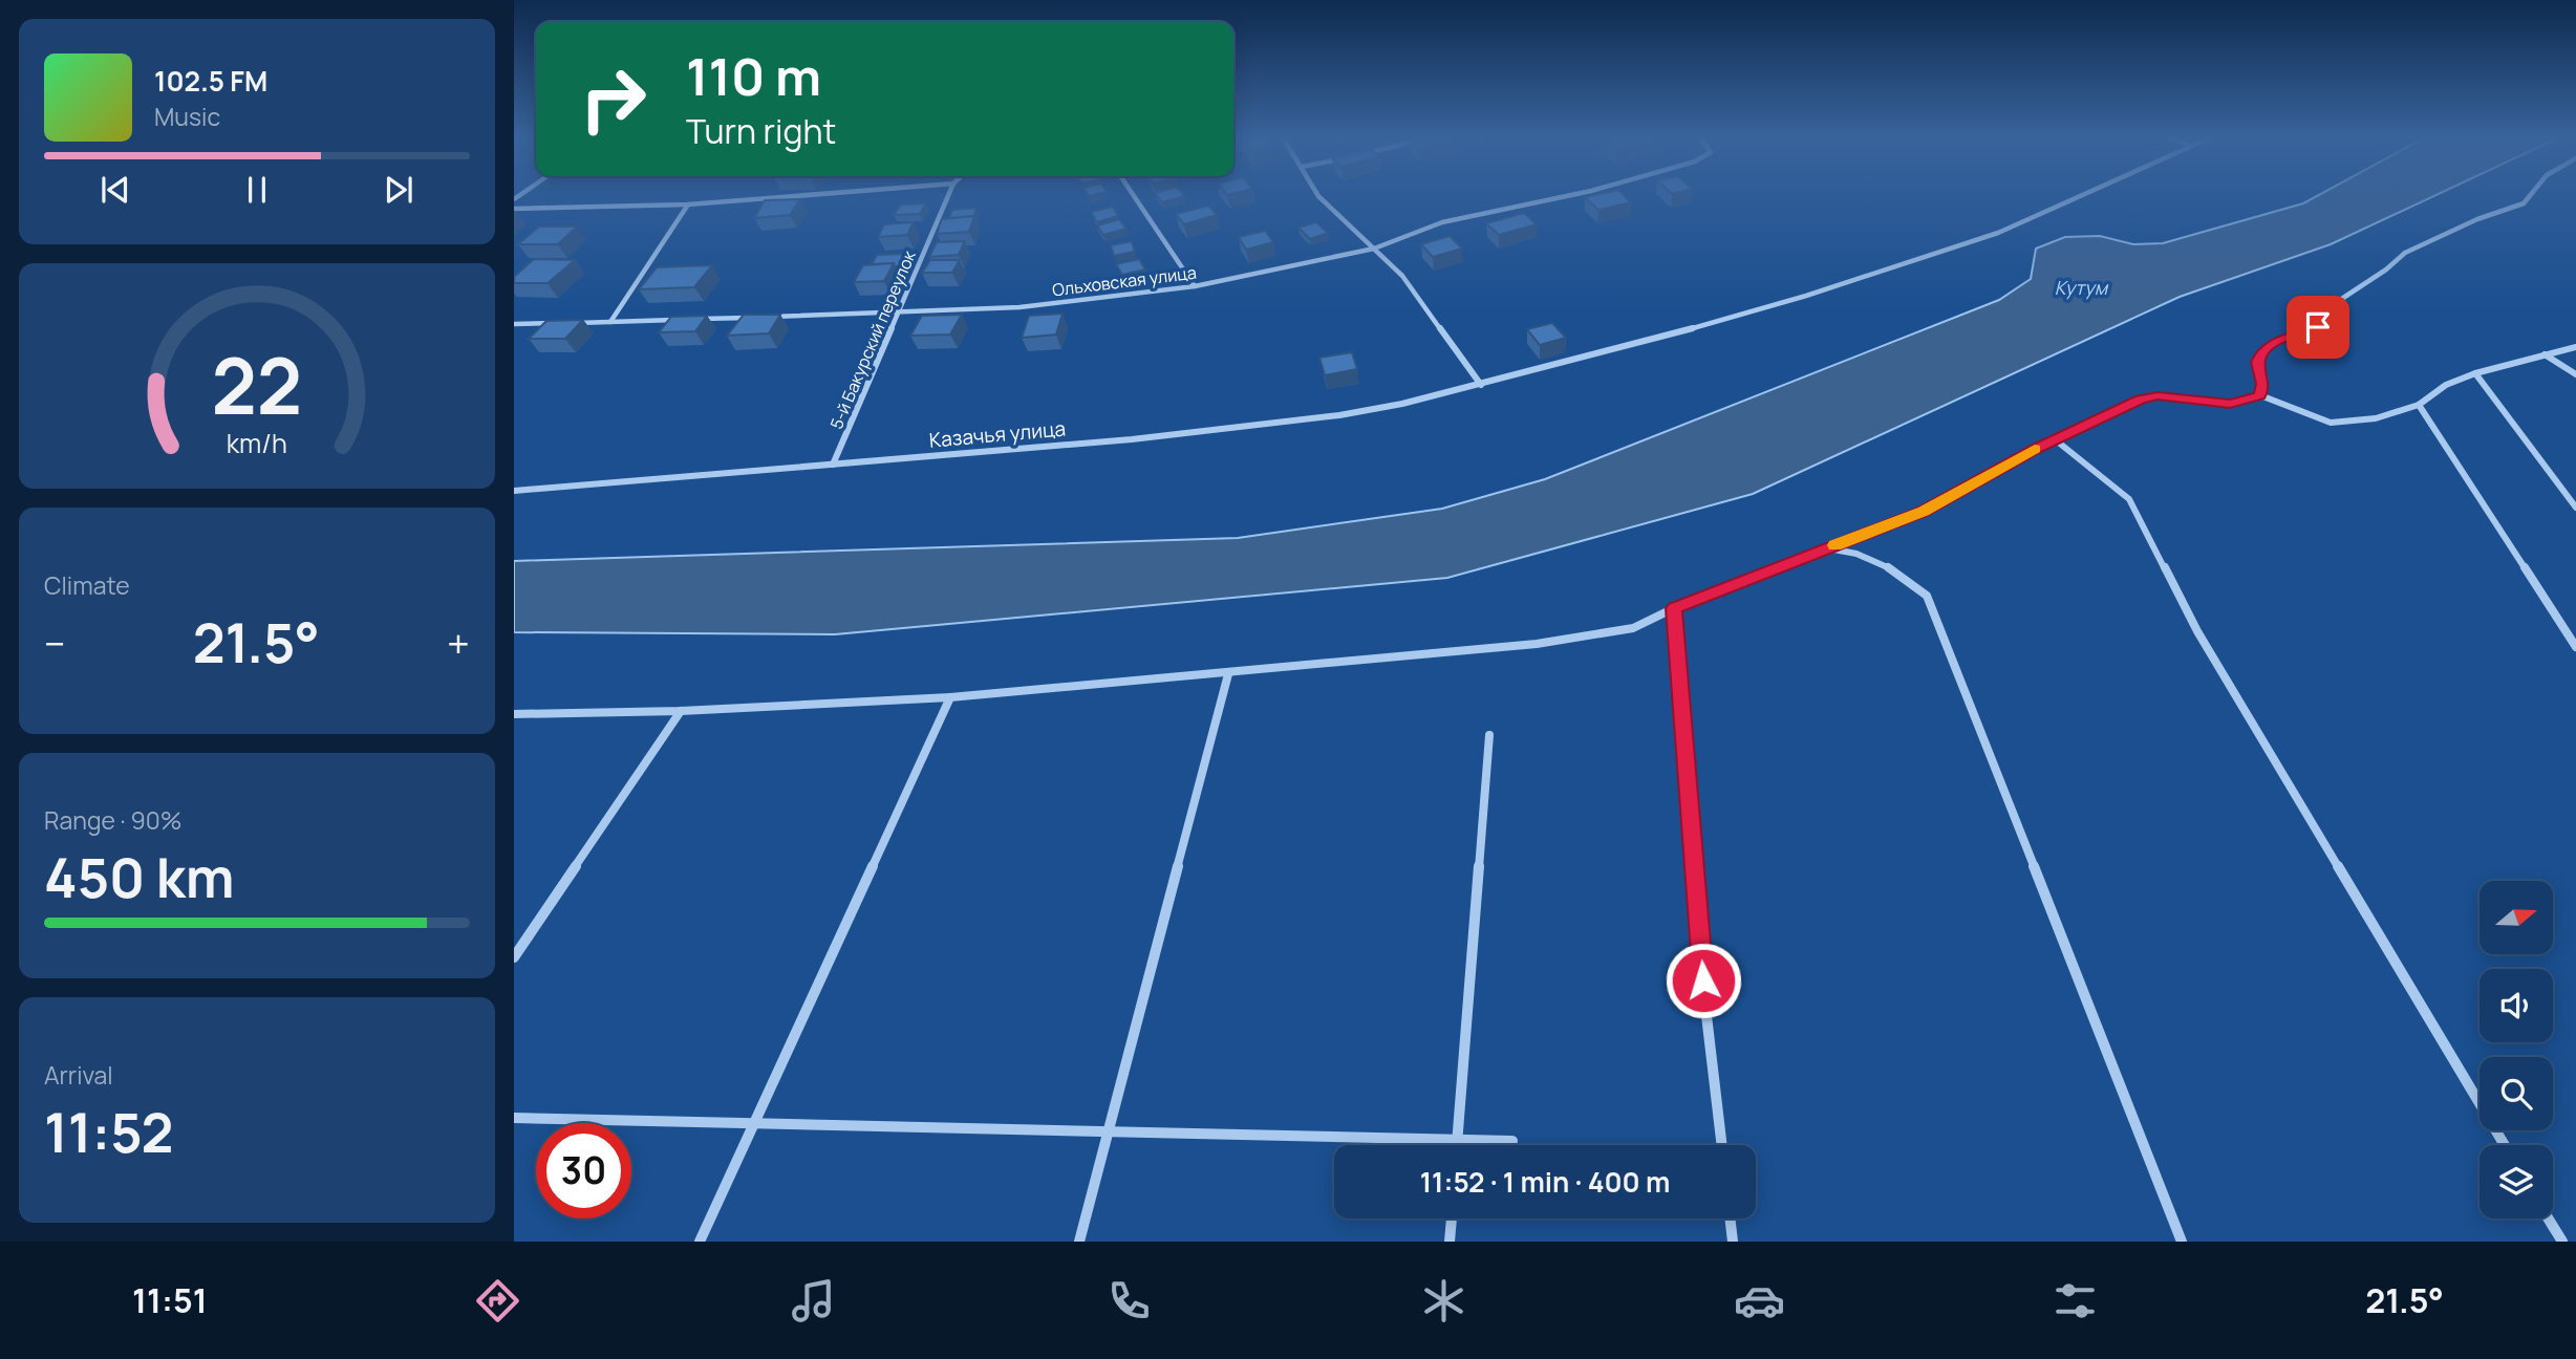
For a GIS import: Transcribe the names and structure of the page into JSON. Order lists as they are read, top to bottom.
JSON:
{
  "streets": {
    "street": ["Ольховская улица", "5-й Бакурский переулок", "Казачья улица"]
  },
  "crossings": [
    ["Ольховская улица", "5-й Бакурский переулок"],
    ["5-й Бакурский переулок", "Казачья улица"]
  ],
  "water": ["Кутум"],
  "north": "right",
  "page": {
    "turn": ["110 m", "Turn right"],
    "song": ["102.5 FM", "Music"],
    "tile": [
      "Climate",
      ["Range · 90%", "450 km"],
      ["Arrival", "11:52"]
    ],
    "heat": ["−", "21.5°", "+"],
    "limit": "30",
    "trip": "11:52 · 1 min · 400 m",
    "tabs": ["11:51", "21.5°"],
    "gauge": ["22", "km/h"]
  }
}
